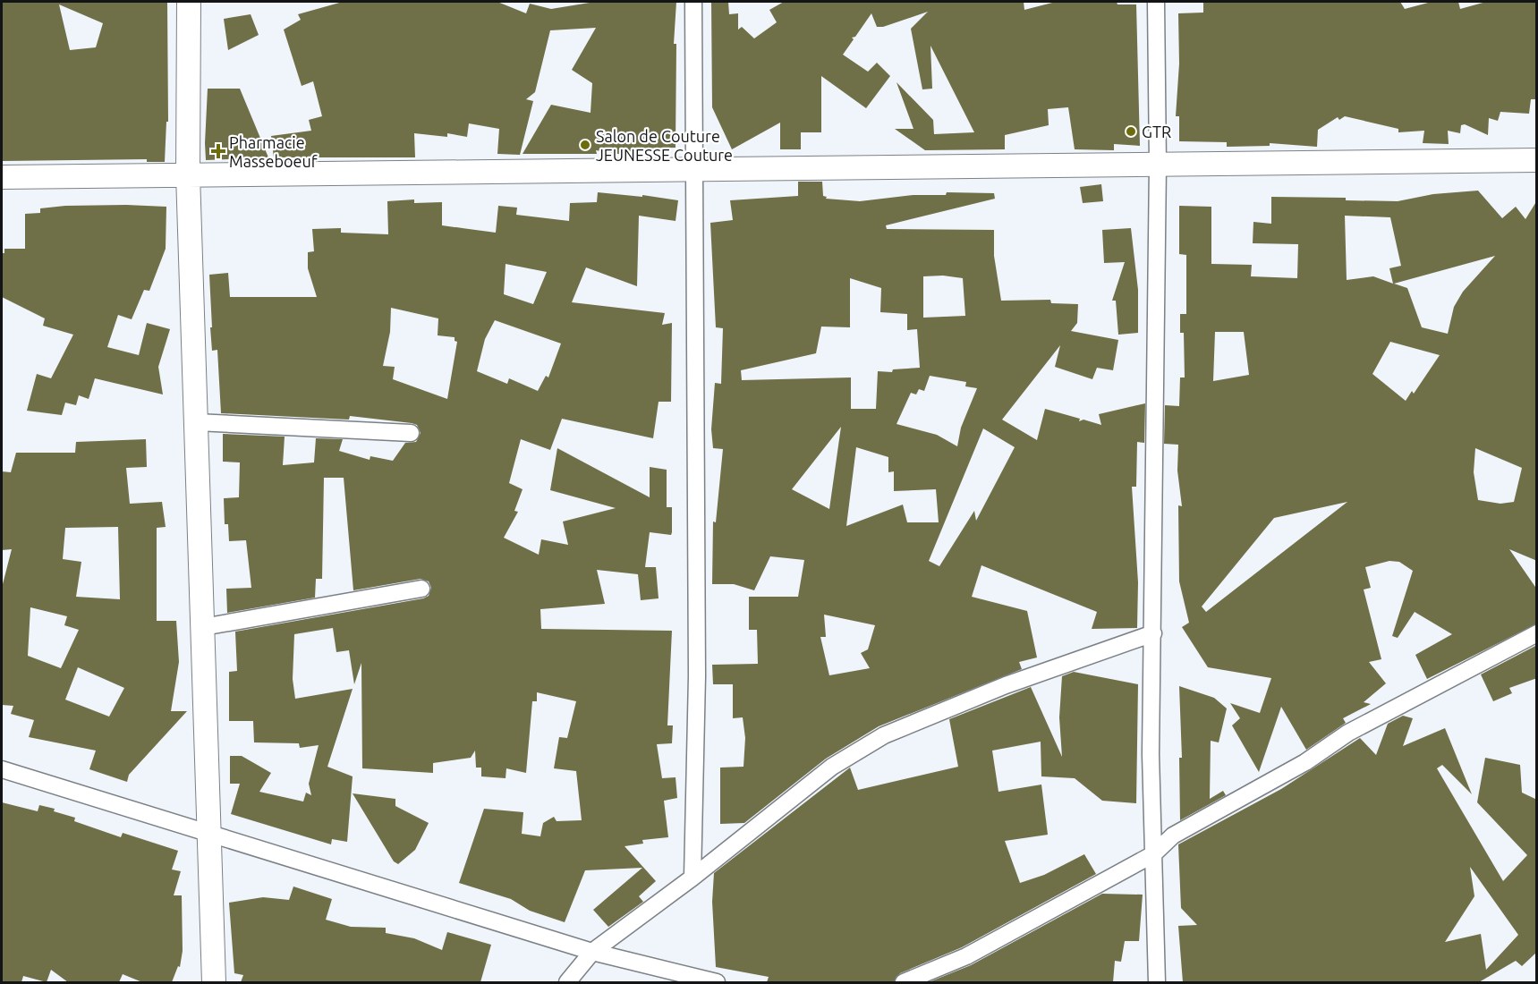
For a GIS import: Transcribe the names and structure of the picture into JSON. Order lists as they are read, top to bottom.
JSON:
{
  "places": {
    "other": ["GTR", "Salon de Couture JEUNESSE Couture"],
    "health": ["Pharmacie Masseboeuf"]
  }
}
